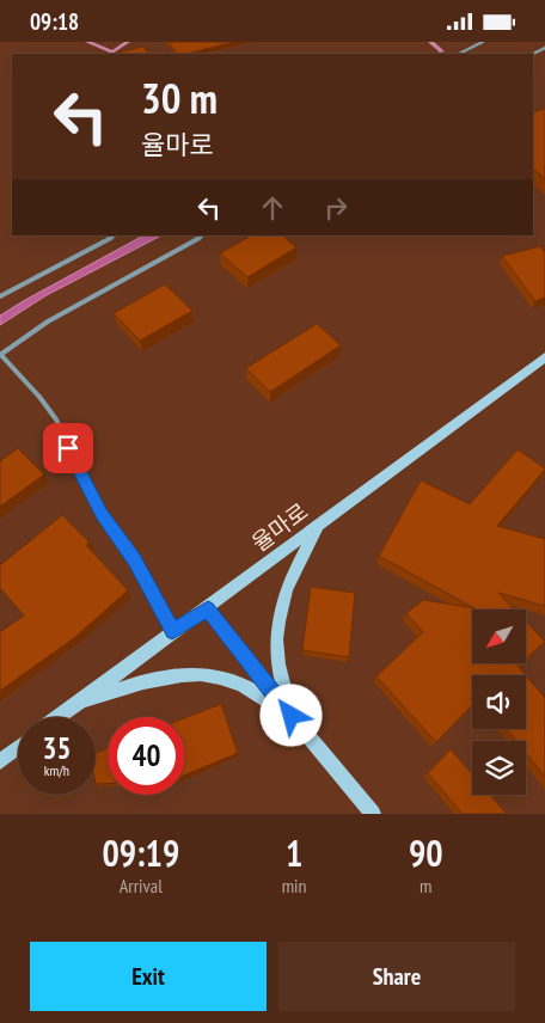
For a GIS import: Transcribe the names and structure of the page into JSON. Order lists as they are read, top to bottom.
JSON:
{
  "streets": {
    "street": ["율마로"]
  },
  "north": "bottom left",
  "page": {
    "status": "09:18",
    "turn": ["30 m", "율마로"],
    "speed": "35 km/h",
    "limit": "40",
    "eta": [
      "09:19",
      "Arrival",
      "1",
      "min",
      "90",
      "m"
    ],
    "buttons": ["Exit", "Share"]
  }
}
